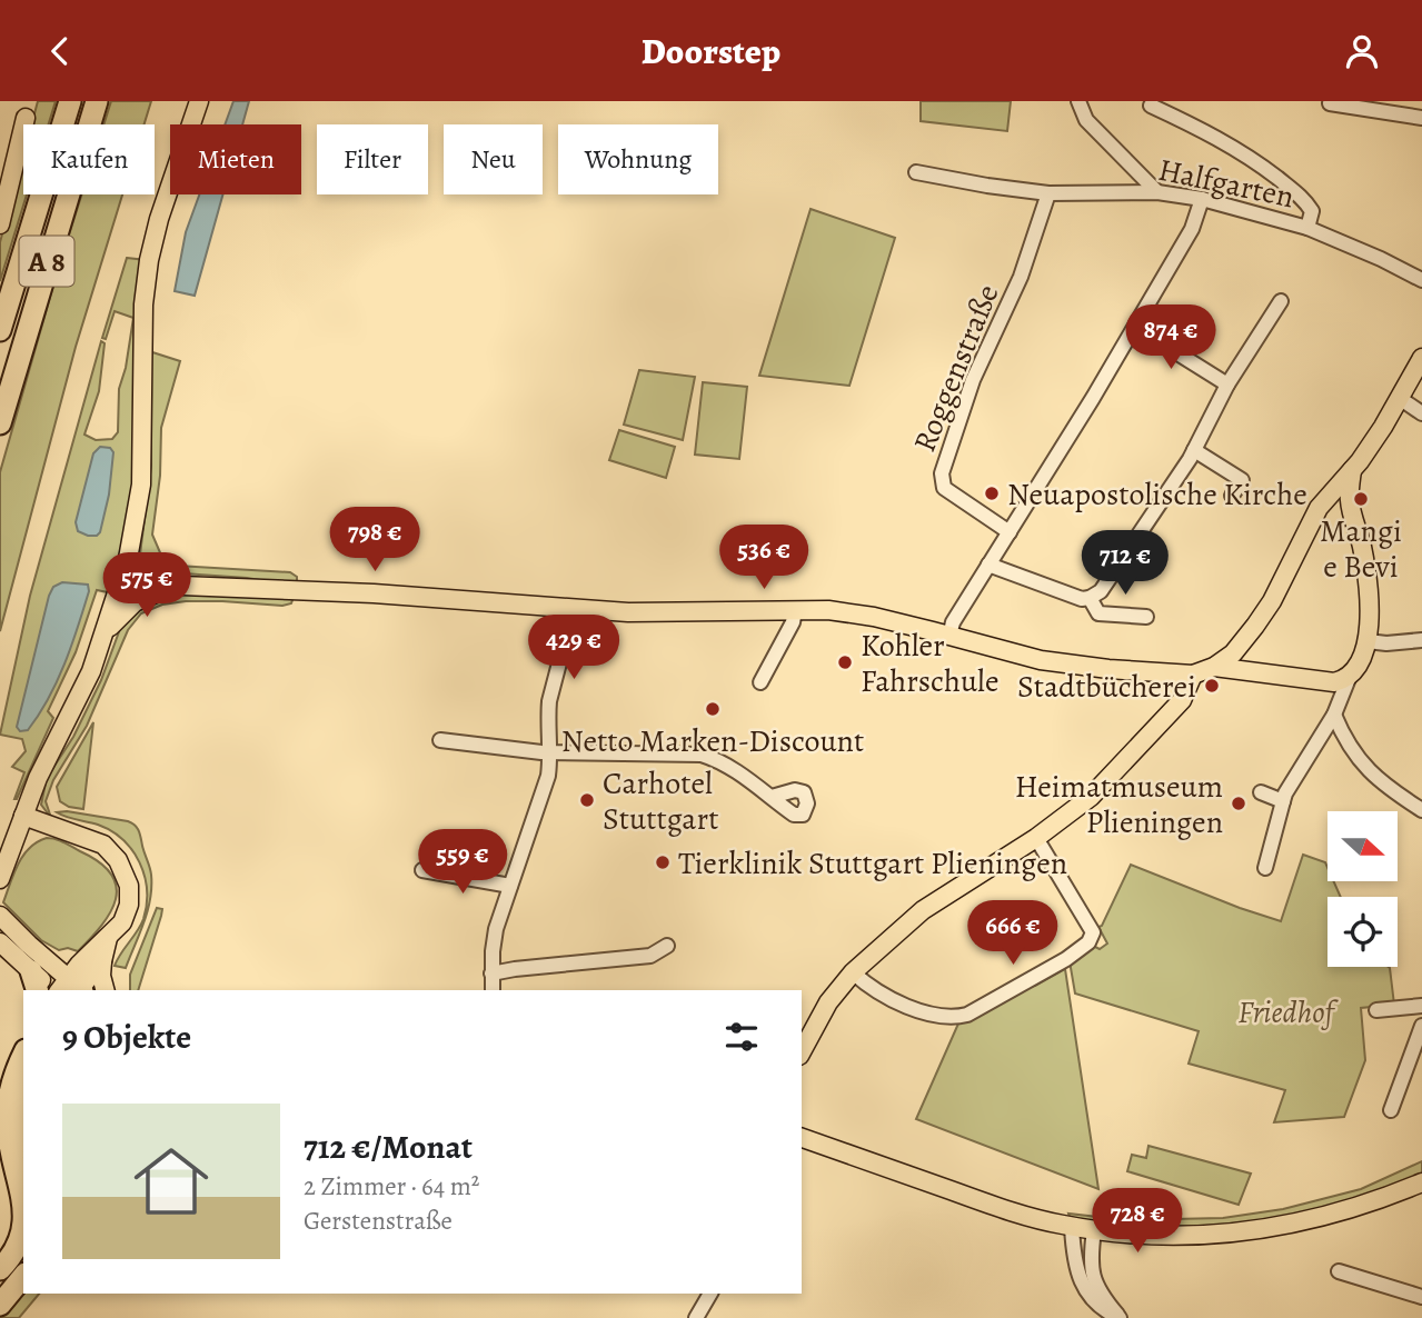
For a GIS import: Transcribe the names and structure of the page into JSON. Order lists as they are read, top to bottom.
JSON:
{
  "streets": {
    "highway": ["A 8"],
    "street": ["Halfgarten", "Roggenstraße"]
  },
  "crossings": [
    ["Halfgarten", "Roggenstraße"]
  ],
  "parks": ["Friedhof"],
  "places": [
    "Neuapostolische Kirche",
    "Mangi e Bevi",
    "Kohler Fahrschule",
    "Stadtbücherei",
    "Netto Marken-Discount",
    "Carhotel Stuttgart",
    "Heimatmuseum Plieningen",
    "Tierklinik Stuttgart Plieningen"
  ],
  "north": "right",
  "page": {
    "header": "Doorstep",
    "chip": [
      "Kaufen",
      "Mieten",
      "Filter",
      "Neu",
      "Wohnung"
    ],
    "price": [
      "874 €",
      "798 €",
      "536 €",
      "712 €",
      "575 €",
      "429 €",
      "559 €",
      "666 €",
      "728 €"
    ],
    "heading": "9 Objekte",
    "list": [
      {
        "name": "712 €/Monat",
        "note": "2 Zimmer · 64 m² · Gerstenstraße"
      }
    ]
  }
}
